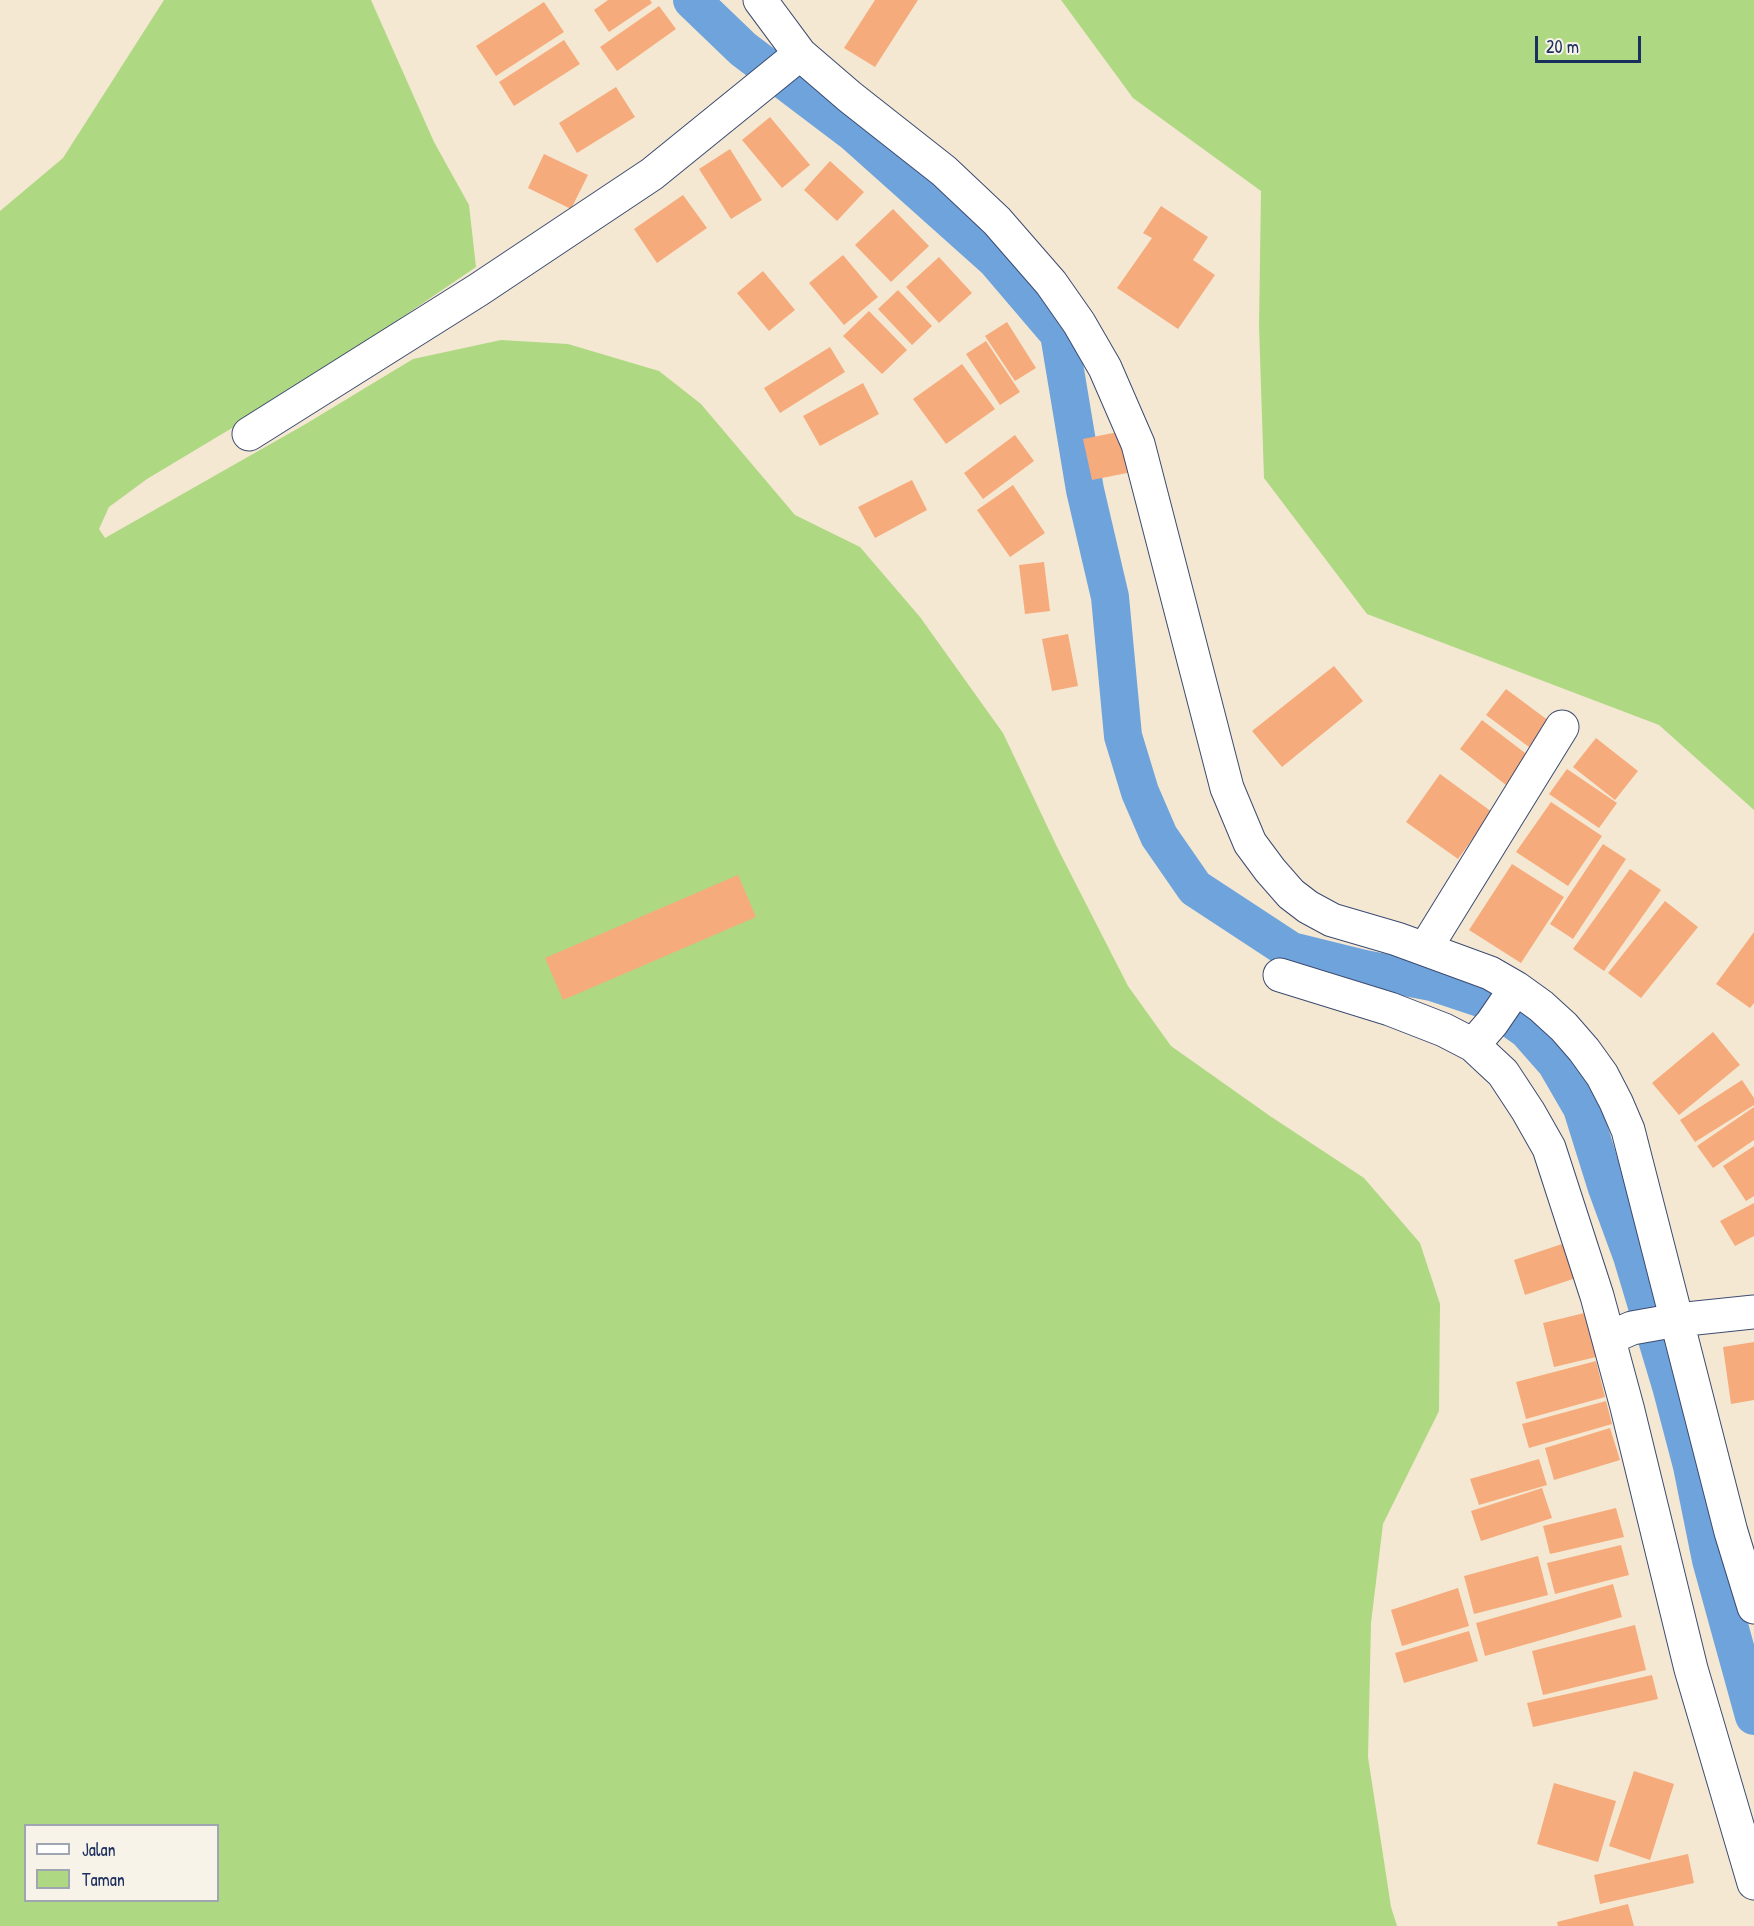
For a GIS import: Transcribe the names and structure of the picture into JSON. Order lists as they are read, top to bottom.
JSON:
{
  "legend": ["Jalan", "Taman"],
  "scale_bar": "20 m"
}
